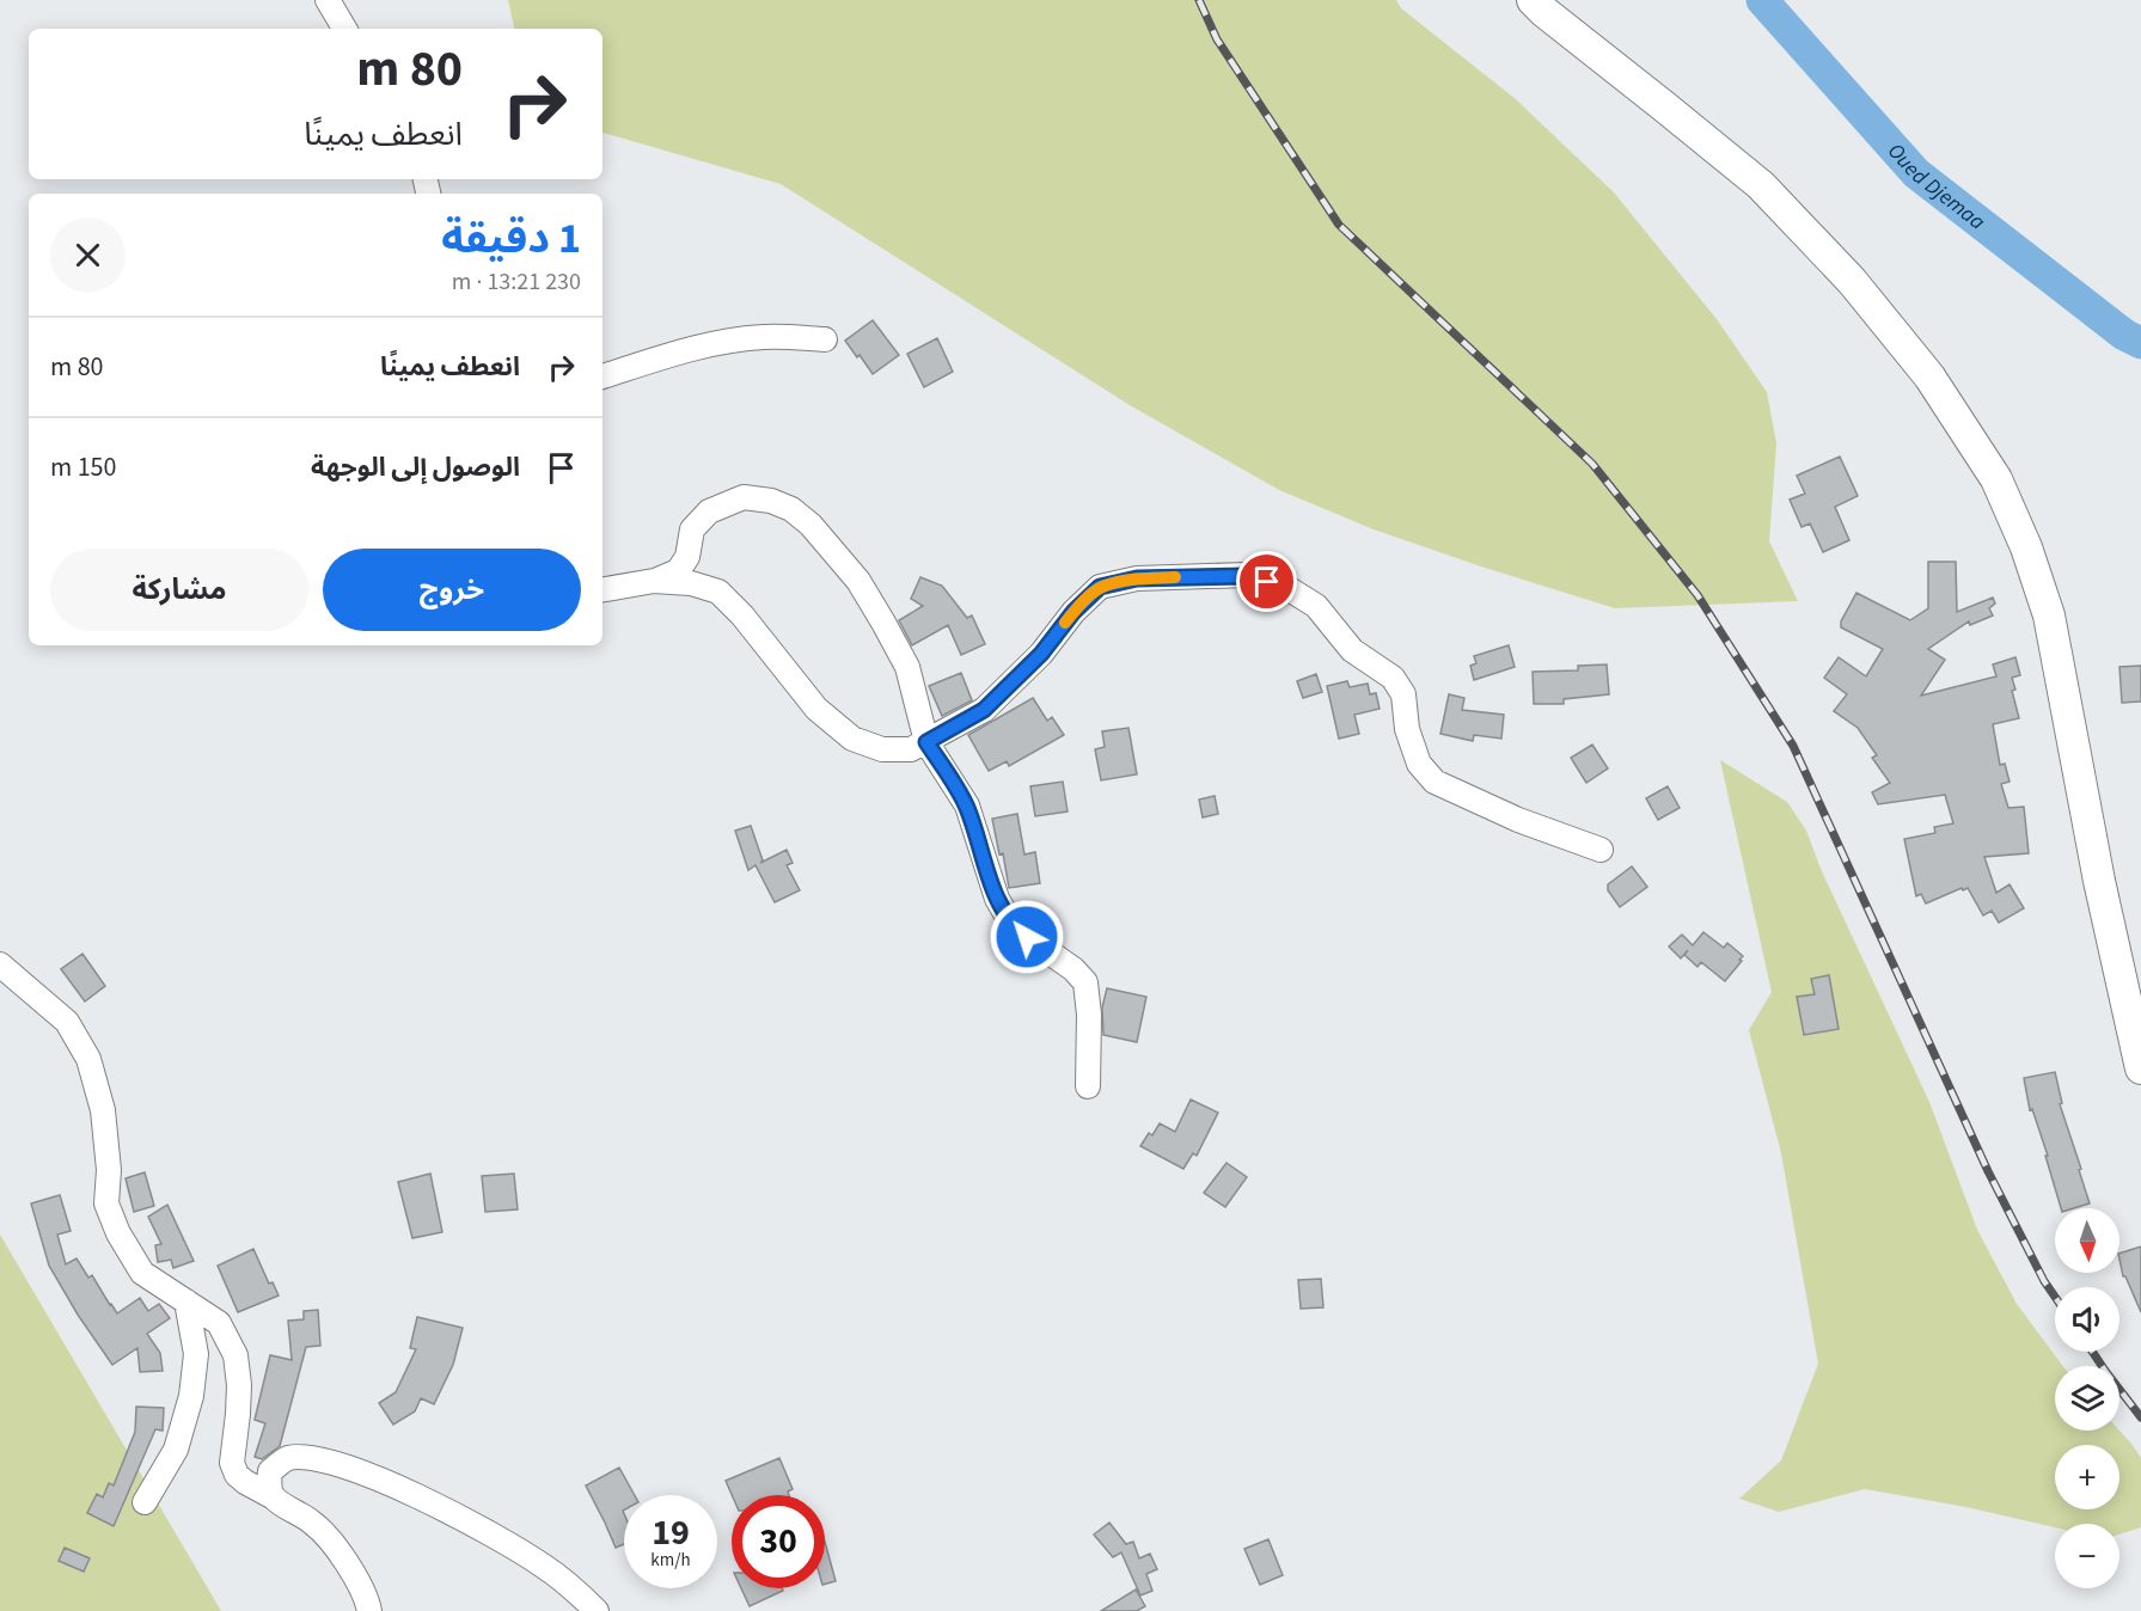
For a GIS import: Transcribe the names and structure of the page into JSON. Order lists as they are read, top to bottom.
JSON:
{
  "water": ["Oued Djemaa"],
  "north": "bottom",
  "page": {
    "turn": ["80 m", "انعطف يمينًا"],
    "heading": ["1 دقيقة", "230 m · 13:21"],
    "list": [
      {
        "name": "انعطف يمينًا",
        "value": "80 m"
      },
      {
        "name": "الوصول إلى الوجهة",
        "value": "150 m"
      }
    ],
    "buttons": ["خروج", "مشاركة"],
    "map_buttons": ["+", "−"],
    "speed": "19 km/h",
    "limit": "30"
  }
}
